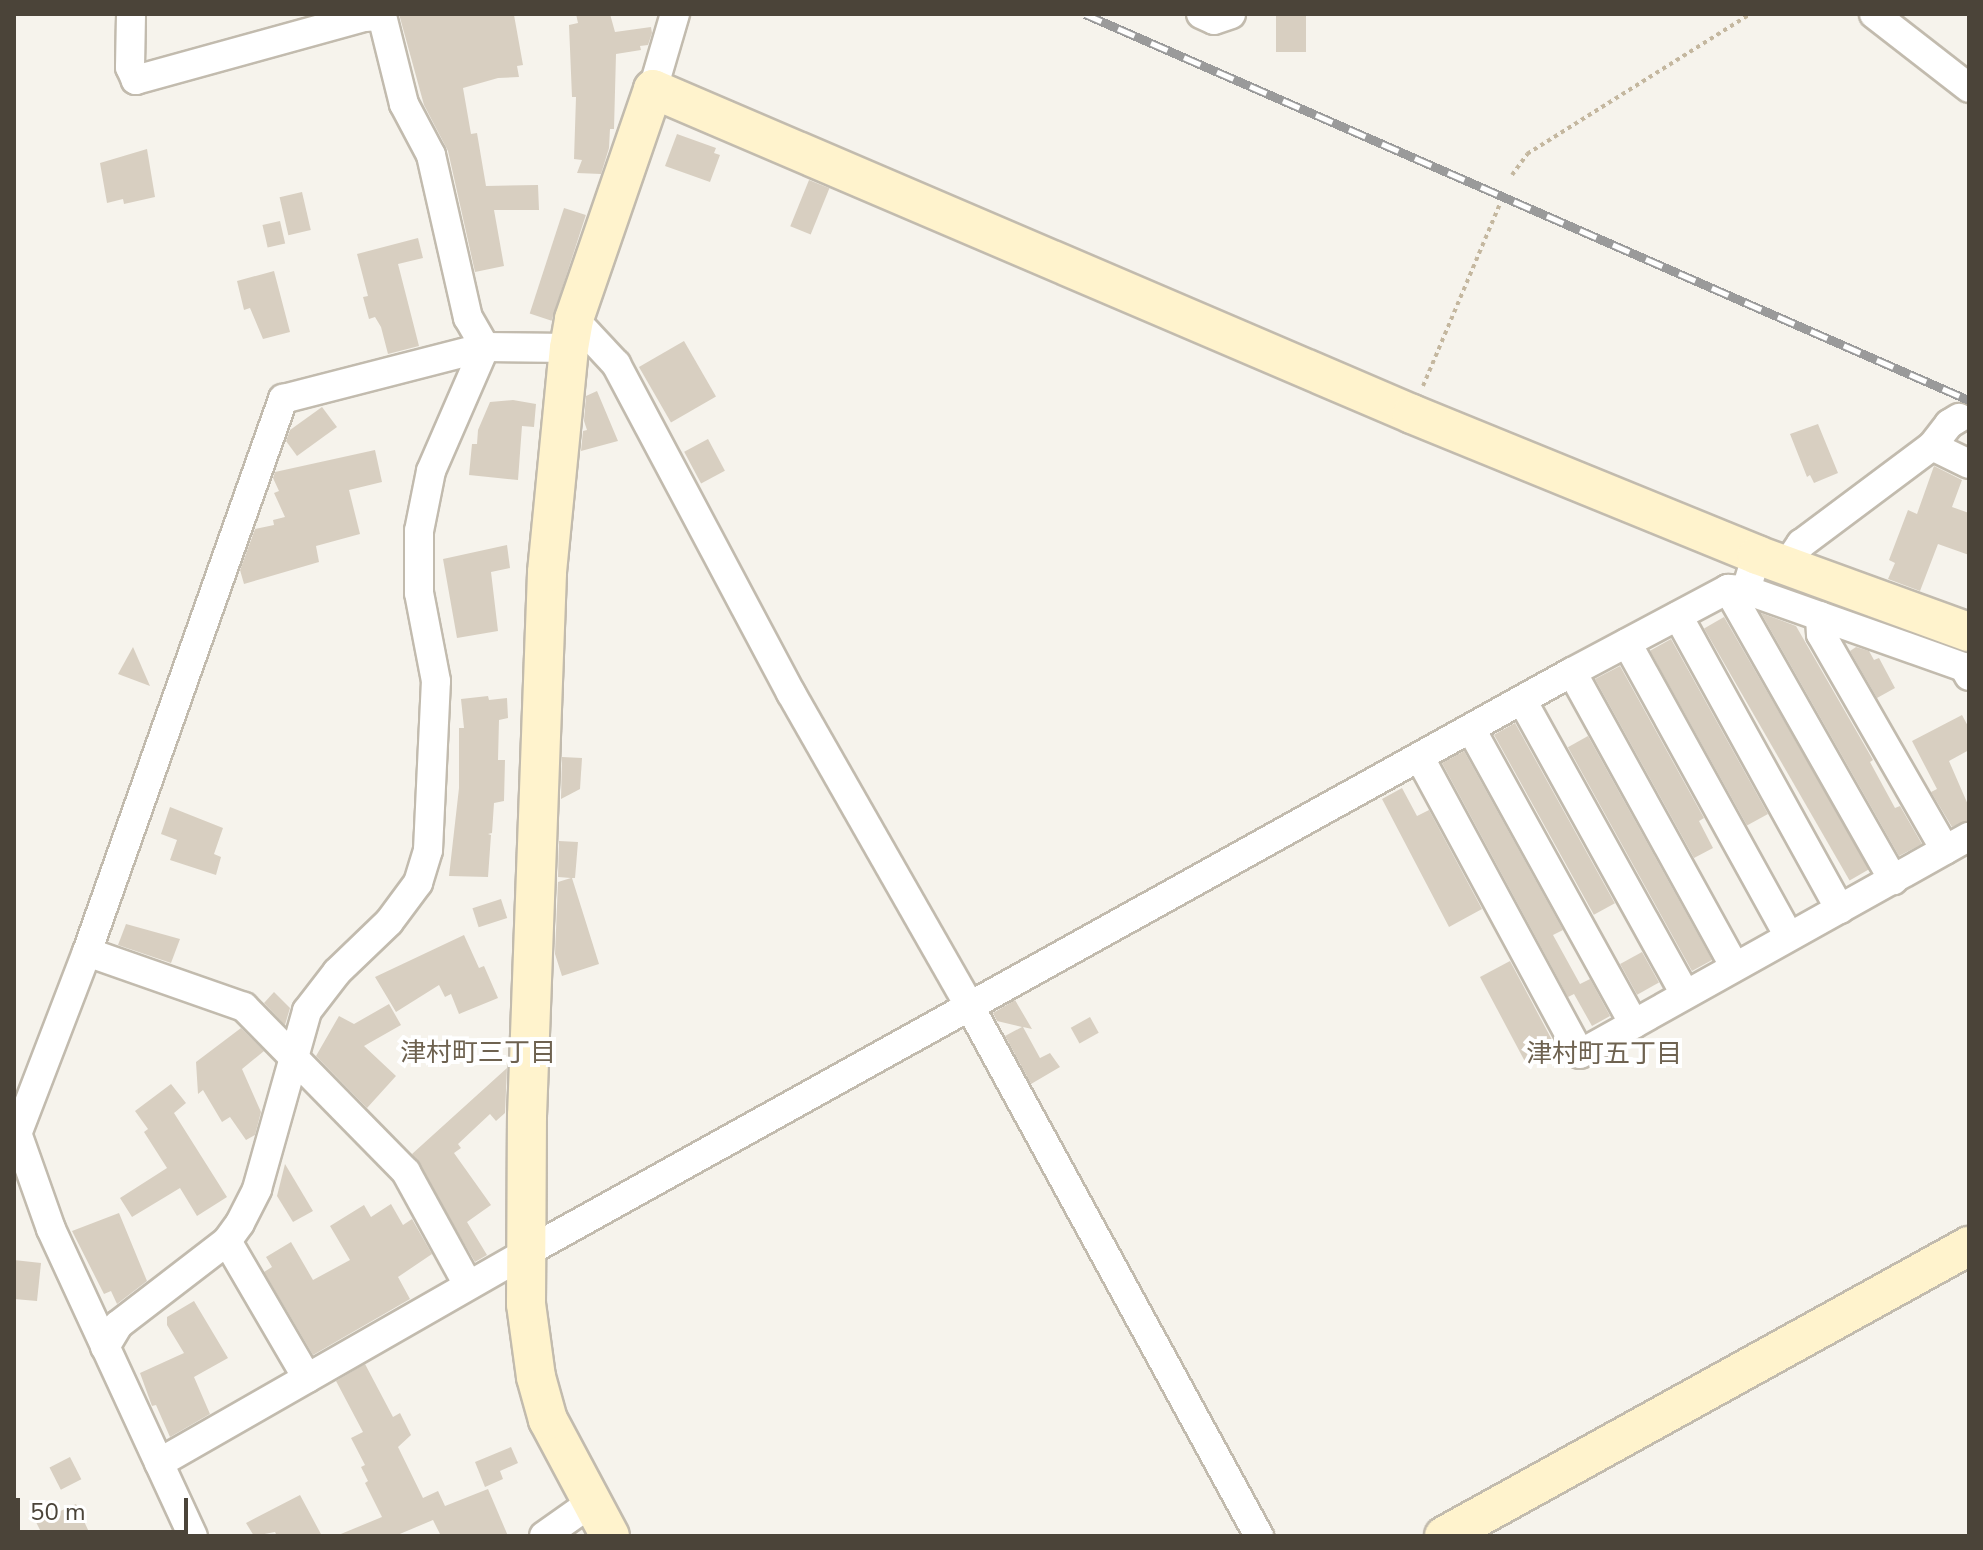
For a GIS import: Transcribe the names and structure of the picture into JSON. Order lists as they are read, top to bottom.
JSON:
{
  "districts": ["津村町三丁目", "津村町五丁目"],
  "scale_bar": "50 m"
}
